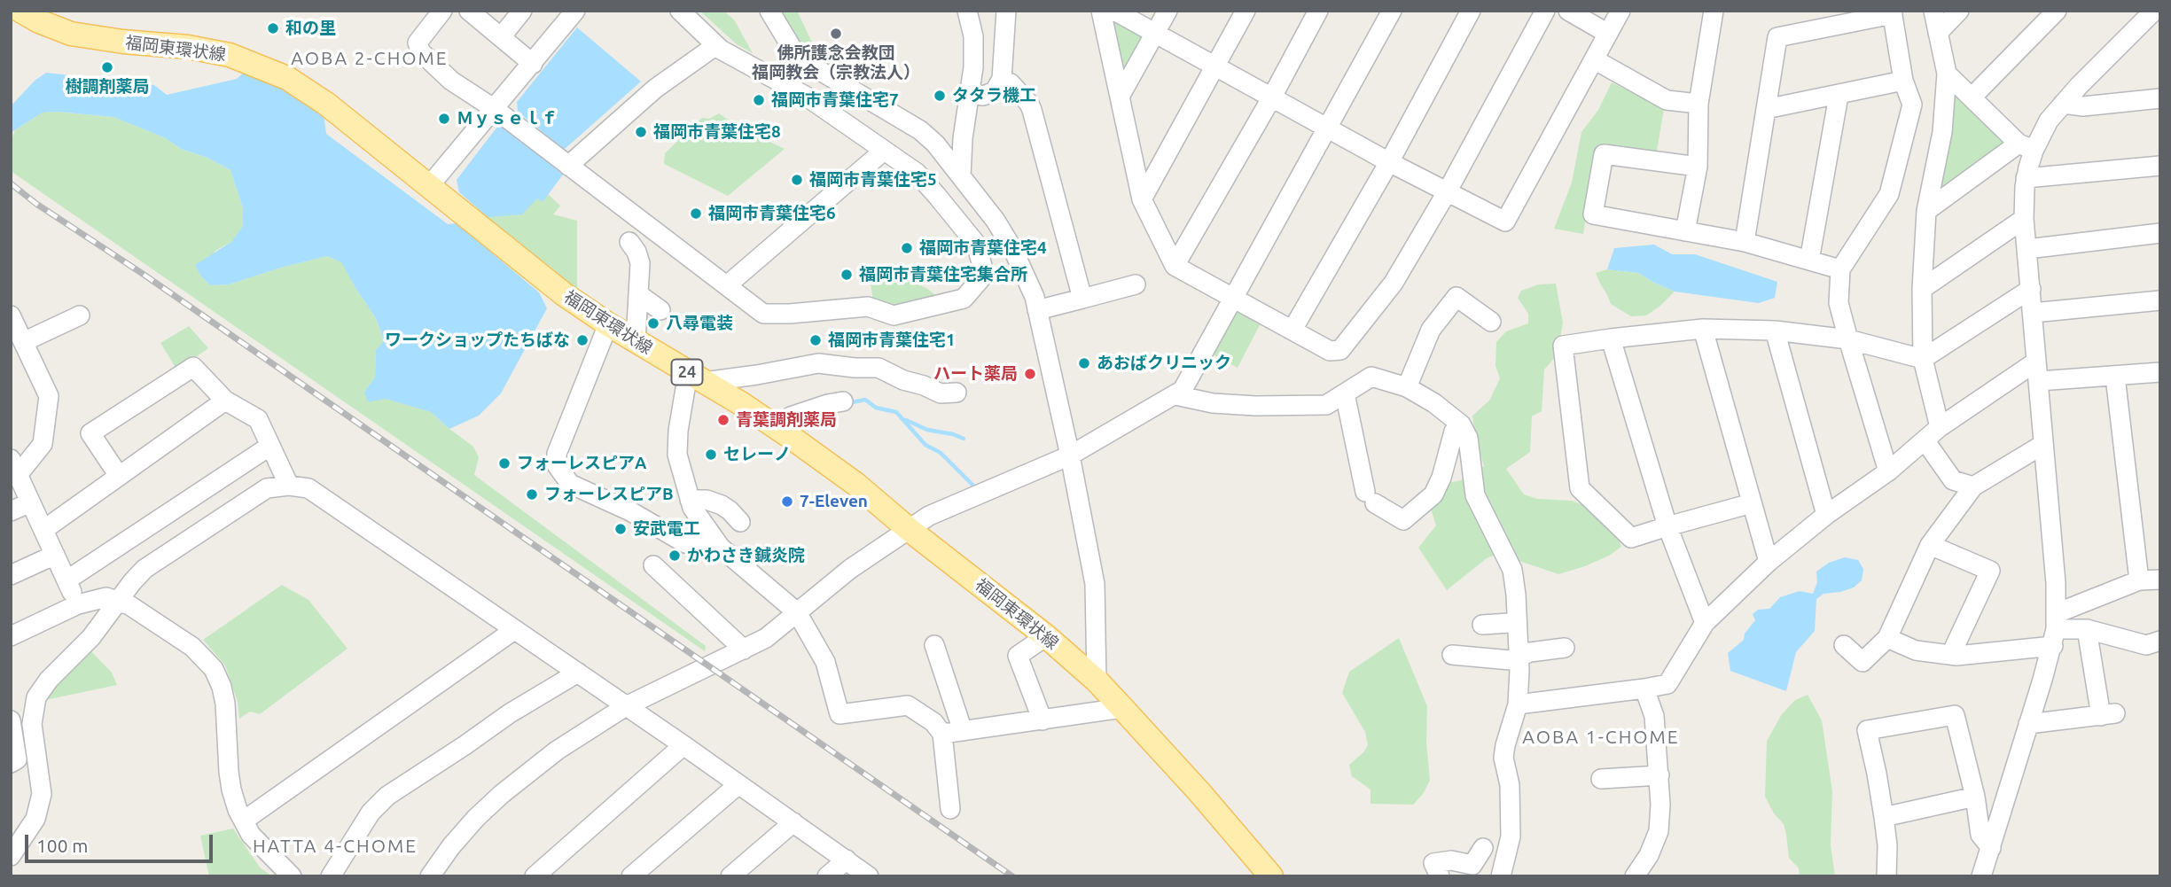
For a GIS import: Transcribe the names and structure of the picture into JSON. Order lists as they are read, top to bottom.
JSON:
{
  "streets": {
    "main road": ["福岡東環状線", "24"]
  },
  "districts": ["AOBA 2-CHOME", "AOBA 1-CHOME", "HATTA 4-CHOME"],
  "places": [
    "和の里",
    "佛所護念会教団 福岡教会（宗教法人）",
    "樹調剤薬局",
    "タタラ機工",
    "福岡市青葉住宅7",
    "Ｍｙｓｅｌｆ",
    "福岡市青葉住宅8",
    "福岡市青葉住宅5",
    "福岡市青葉住宅6",
    "福岡市青葉住宅4",
    "福岡市青葉住宅集合所",
    "八尋電装",
    "ワークショップたちばな",
    "福岡市青葉住宅1",
    "あおばクリニック",
    "ハート薬局",
    "青葉調剤薬局",
    "セレーノ",
    "フォーレスピアA",
    "フォーレスピアB",
    "7-Eleven",
    "安武電工",
    "かわさき鍼炎院"
  ],
  "scale_bar": "100 m"
}
